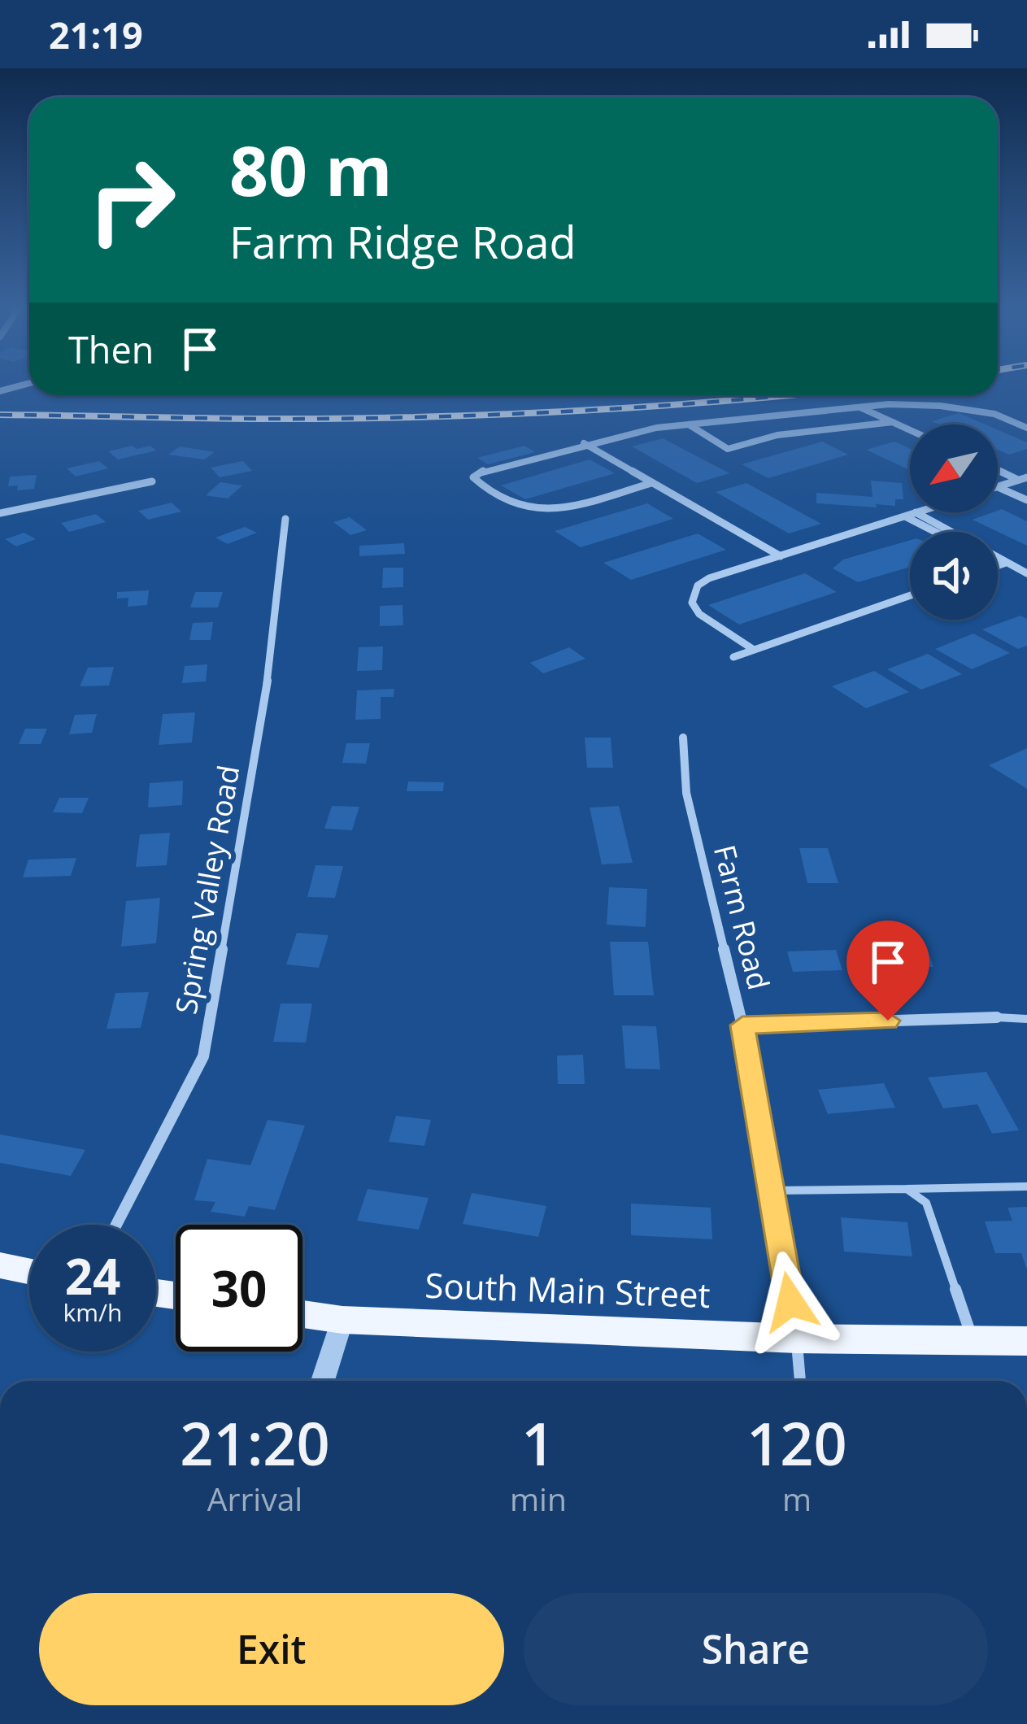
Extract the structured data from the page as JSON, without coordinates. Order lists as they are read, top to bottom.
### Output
{
  "streets": {
    "main road": ["South Main Street"],
    "street": ["Spring Valley Road", "Farm Road"]
  },
  "crossings": [
    ["Farm Road", "South Main Street"]
  ],
  "north": "bottom left",
  "page": {
    "status": "21:19",
    "turn": ["80 m", "Farm Ridge Road"],
    "then": "Then",
    "speed": "24 km/h",
    "limit": "30",
    "eta": [
      "21:20",
      "Arrival",
      "1",
      "min",
      "120",
      "m"
    ],
    "buttons": ["Exit", "Share"]
  }
}
